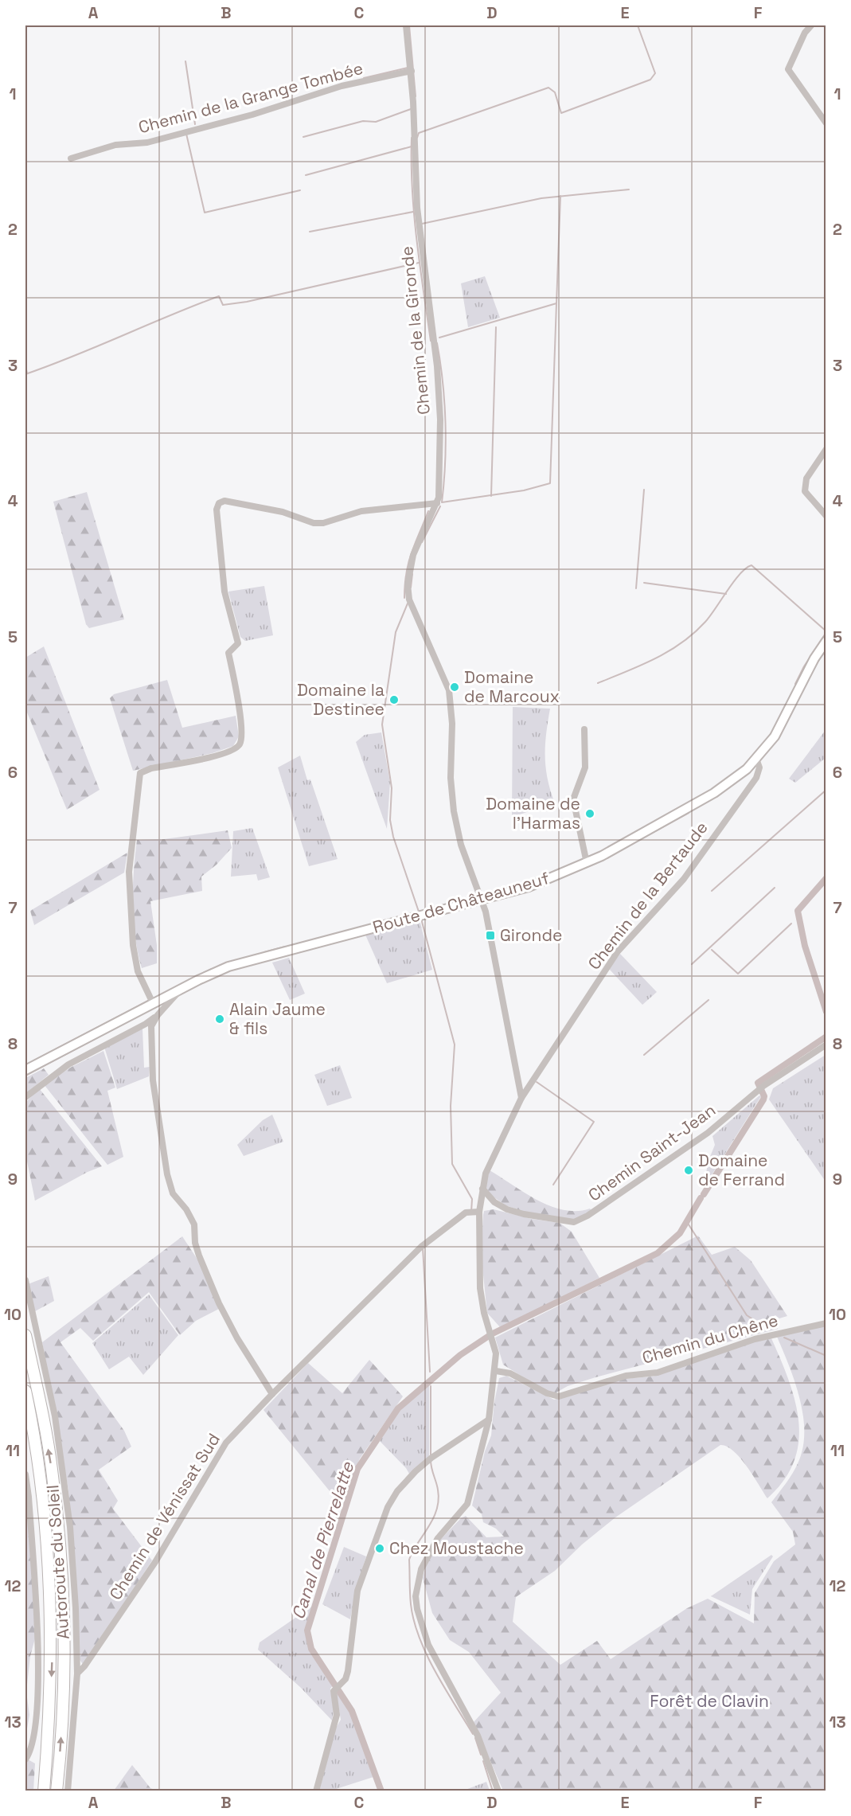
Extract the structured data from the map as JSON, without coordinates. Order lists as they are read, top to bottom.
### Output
{
  "streets": {
    "highway": ["Autoroute du Soleil"],
    "main road": ["Route de Châteauneuf"],
    "street": [
      "Chemin de la Grange Tombée",
      "Chemin de la Gironde",
      "Chemin de la Bertaude",
      "Chemin Saint-Jean",
      "Chemin du Chêne",
      "Chemin de Vénissat Sud"
    ]
  },
  "crossings": [
    ["Chemin de la Grange Tombée", "Chemin de la Gironde"],
    ["Chemin de la Gironde", "Chemin de la Bertaude"],
    ["Chemin de la Gironde", "Route de Châteauneuf"],
    ["Chemin de la Bertaude", "Route de Châteauneuf"],
    ["Chemin de la Bertaude", "Chemin Saint-Jean"],
    ["Chemin de la Bertaude", "Chemin du Chêne"],
    ["Chemin de la Bertaude", "Chemin de Vénissat Sud"]
  ],
  "water": ["Canal de Pierrelatte"],
  "parks": ["Forêt de Clavin"],
  "places": {
    "other": [
      "Domaine de Marcoux",
      "Domaine la Destinee",
      "Domaine de l'Harmas",
      "Alain Jaume & fils",
      "Domaine de Ferrand",
      "Chez Moustache"
    ],
    "transit": ["Gironde"]
  },
  "grid": {
    "columns": [
      "A",
      "B",
      "C",
      "D",
      "E",
      "F"
    ],
    "rows": [
      "1",
      "2",
      "3",
      "4",
      "5",
      "6",
      "7",
      "8",
      "9",
      "10",
      "11",
      "12",
      "13"
    ]
  }
}
